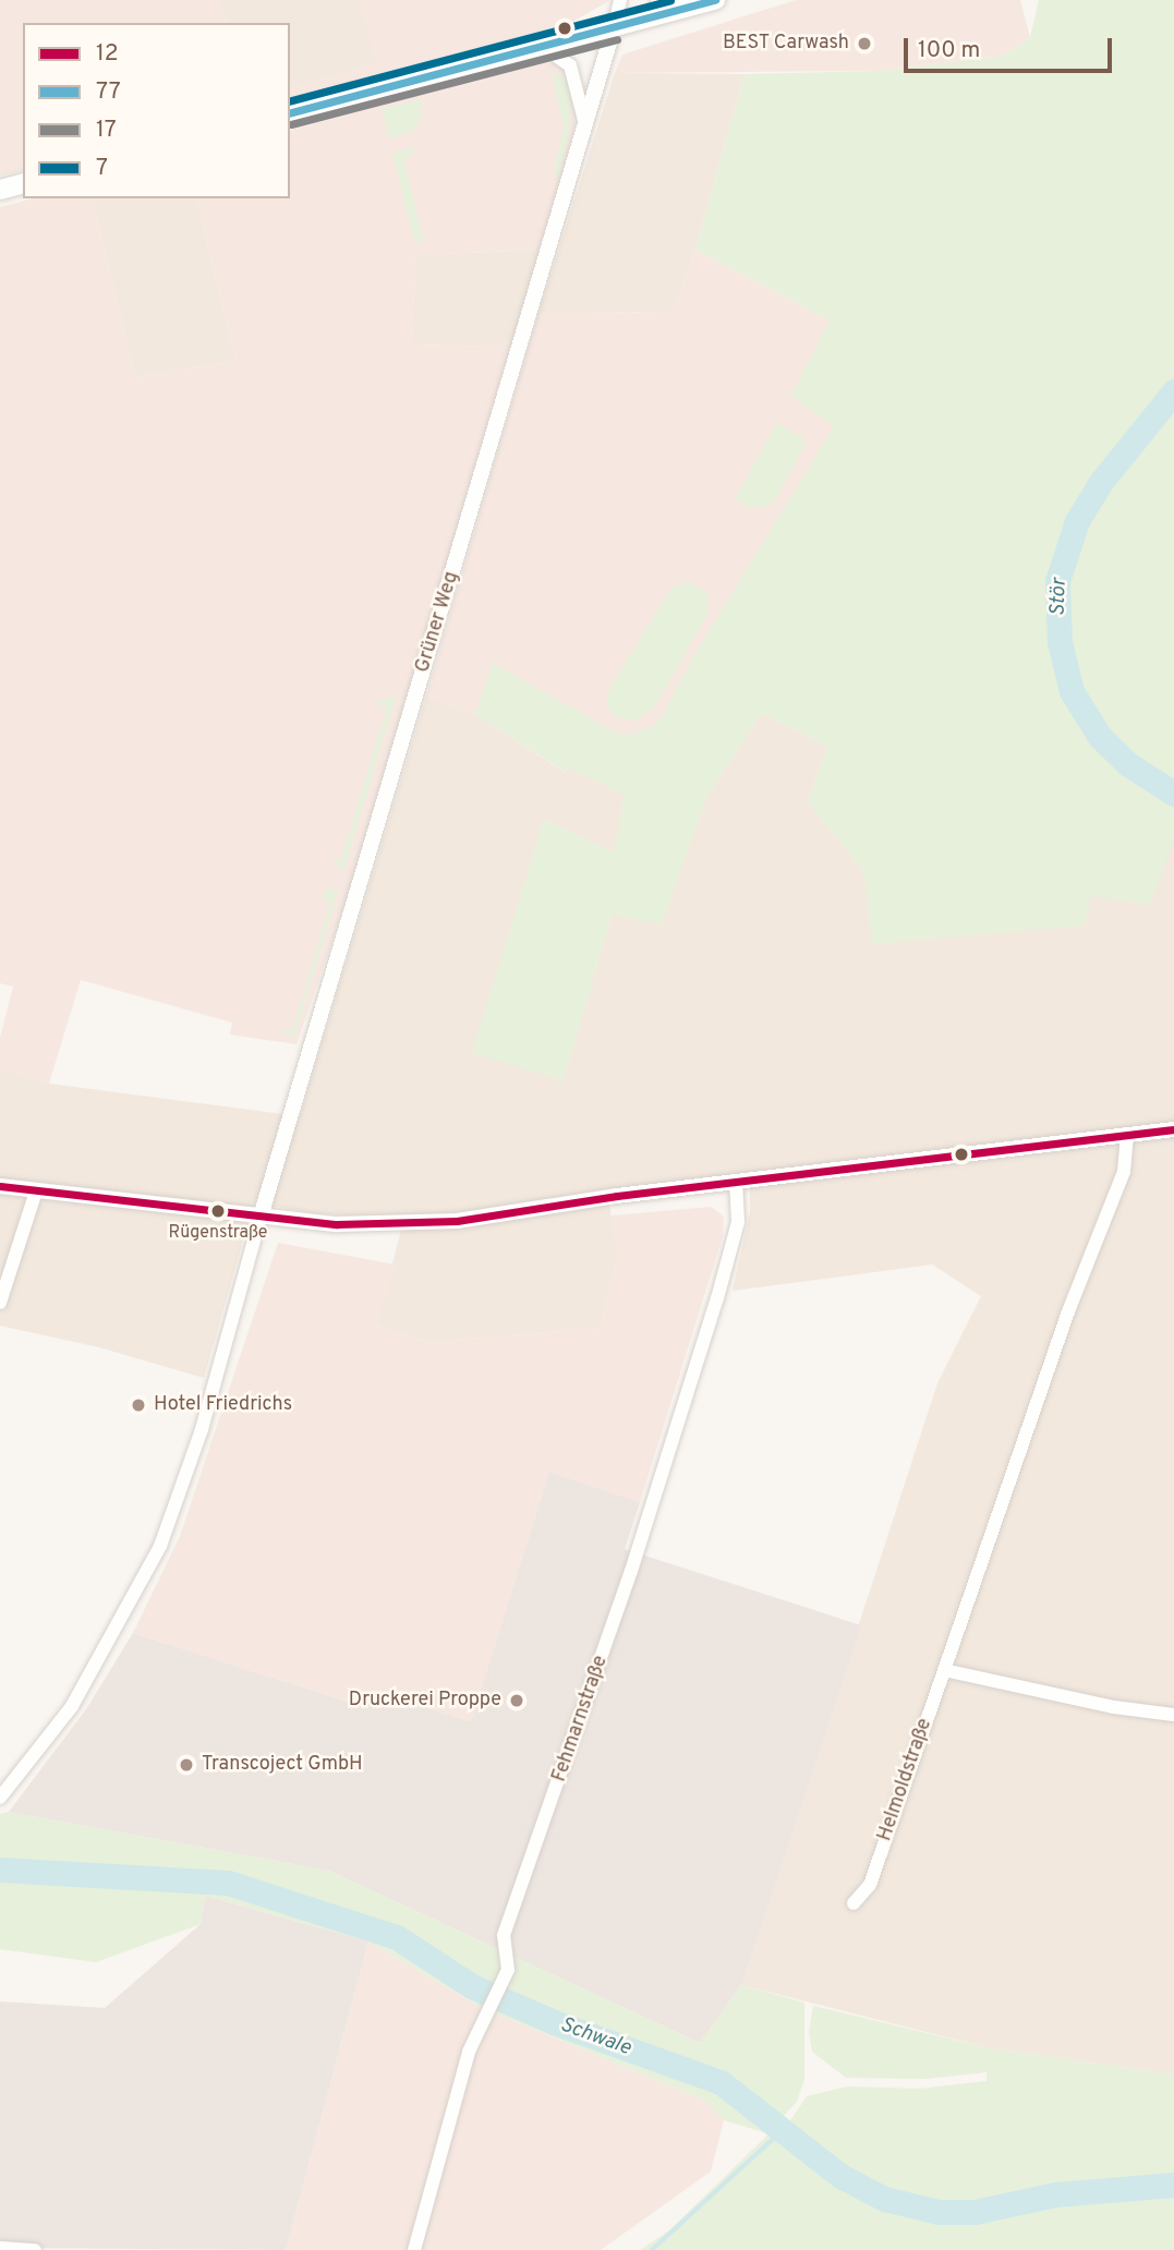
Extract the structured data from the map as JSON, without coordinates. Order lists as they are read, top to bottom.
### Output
{
  "streets": {
    "street": ["Grüner Weg", "Fehmarnstraße", "Helmoldstraße"]
  },
  "water": ["Stör", "Schwale"],
  "places": [
    "BEST Carwash",
    "Rügenstraße",
    "Hotel Friedrichs",
    "Druckerei Proppe",
    "Transcoject GmbH"
  ],
  "lines": [
    "transit line 77",
    "transit line 7",
    "transit line 17",
    "transit line 12"
  ],
  "legend": [
    "12",
    "77",
    "17",
    "7"
  ],
  "scale_bar": "100 m"
}
